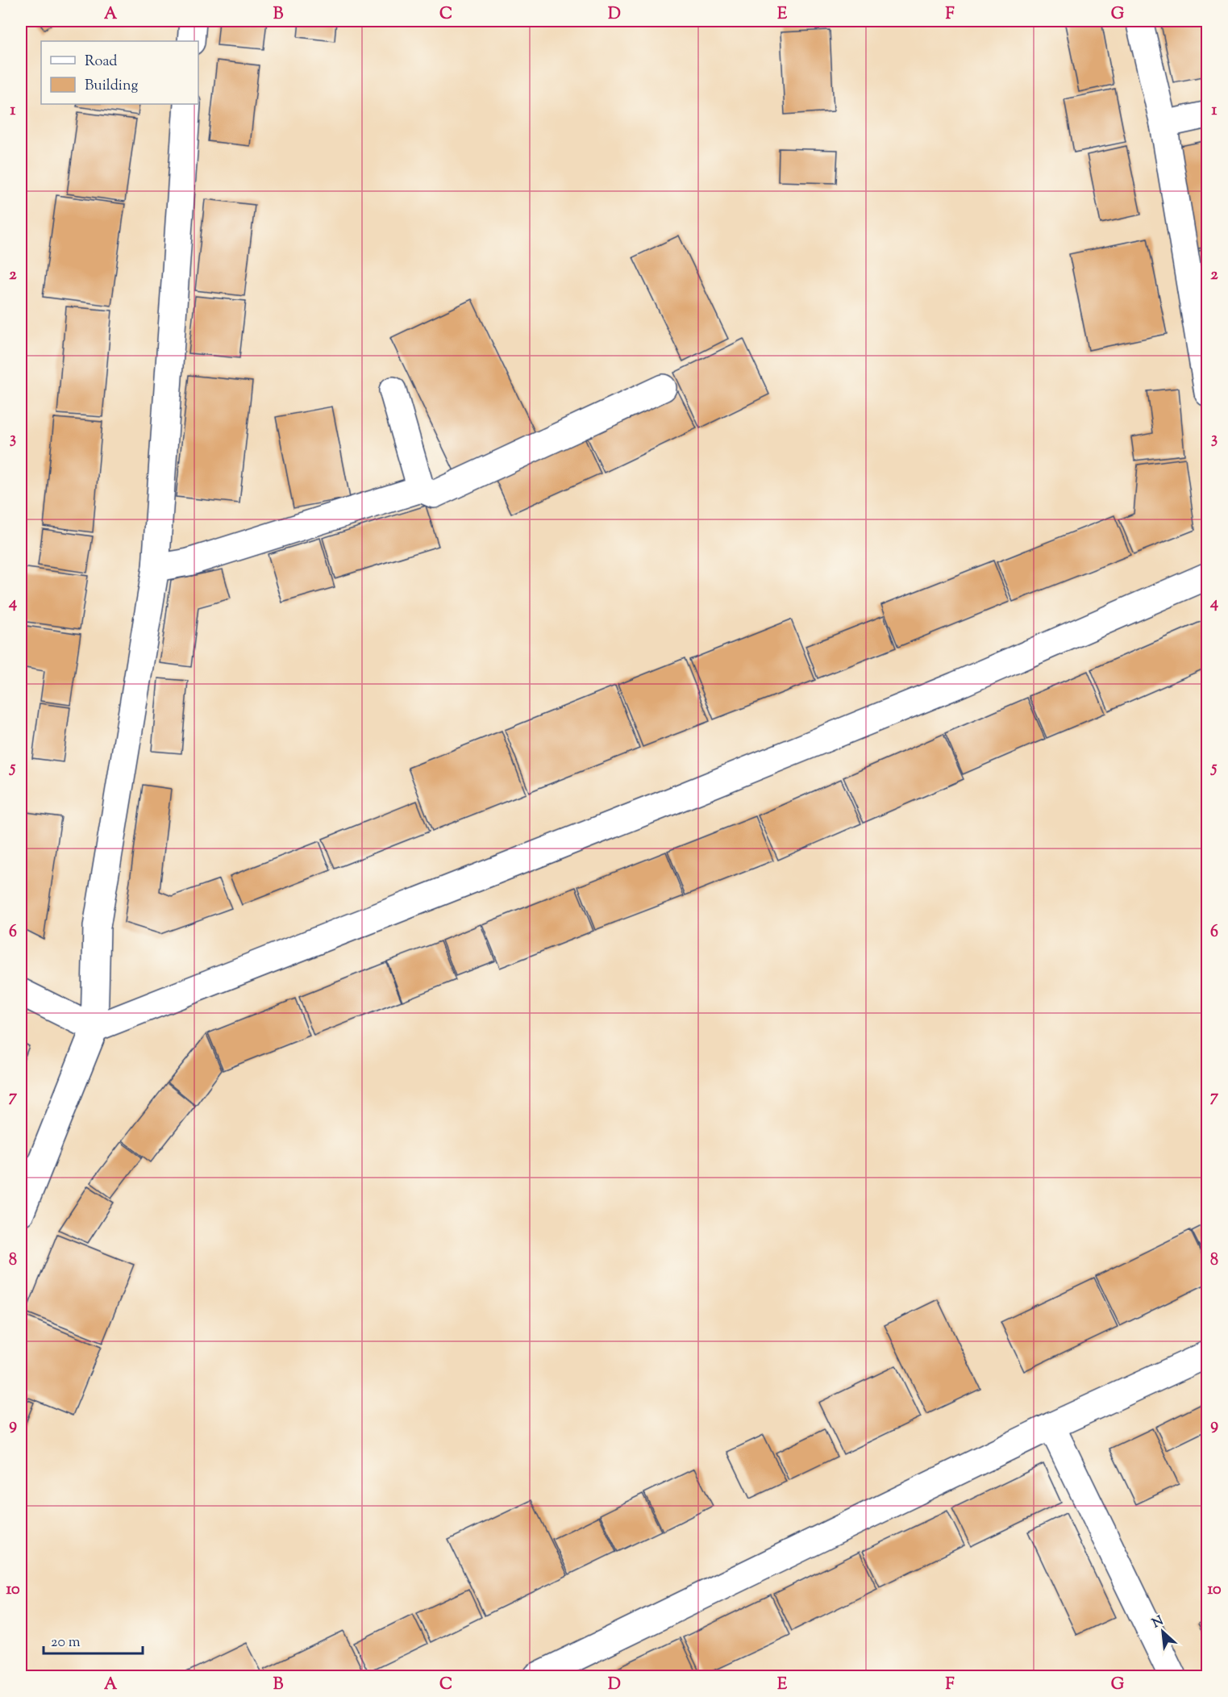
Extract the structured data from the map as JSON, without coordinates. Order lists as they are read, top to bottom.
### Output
{
  "legend": ["Road", "Building"],
  "scale_bar": "20 m",
  "north": "top left",
  "grid": {
    "columns": [
      "A",
      "B",
      "C",
      "D",
      "E",
      "F",
      "G"
    ],
    "rows": [
      "1",
      "2",
      "3",
      "4",
      "5",
      "6",
      "7",
      "8",
      "9",
      "10"
    ]
  }
}
